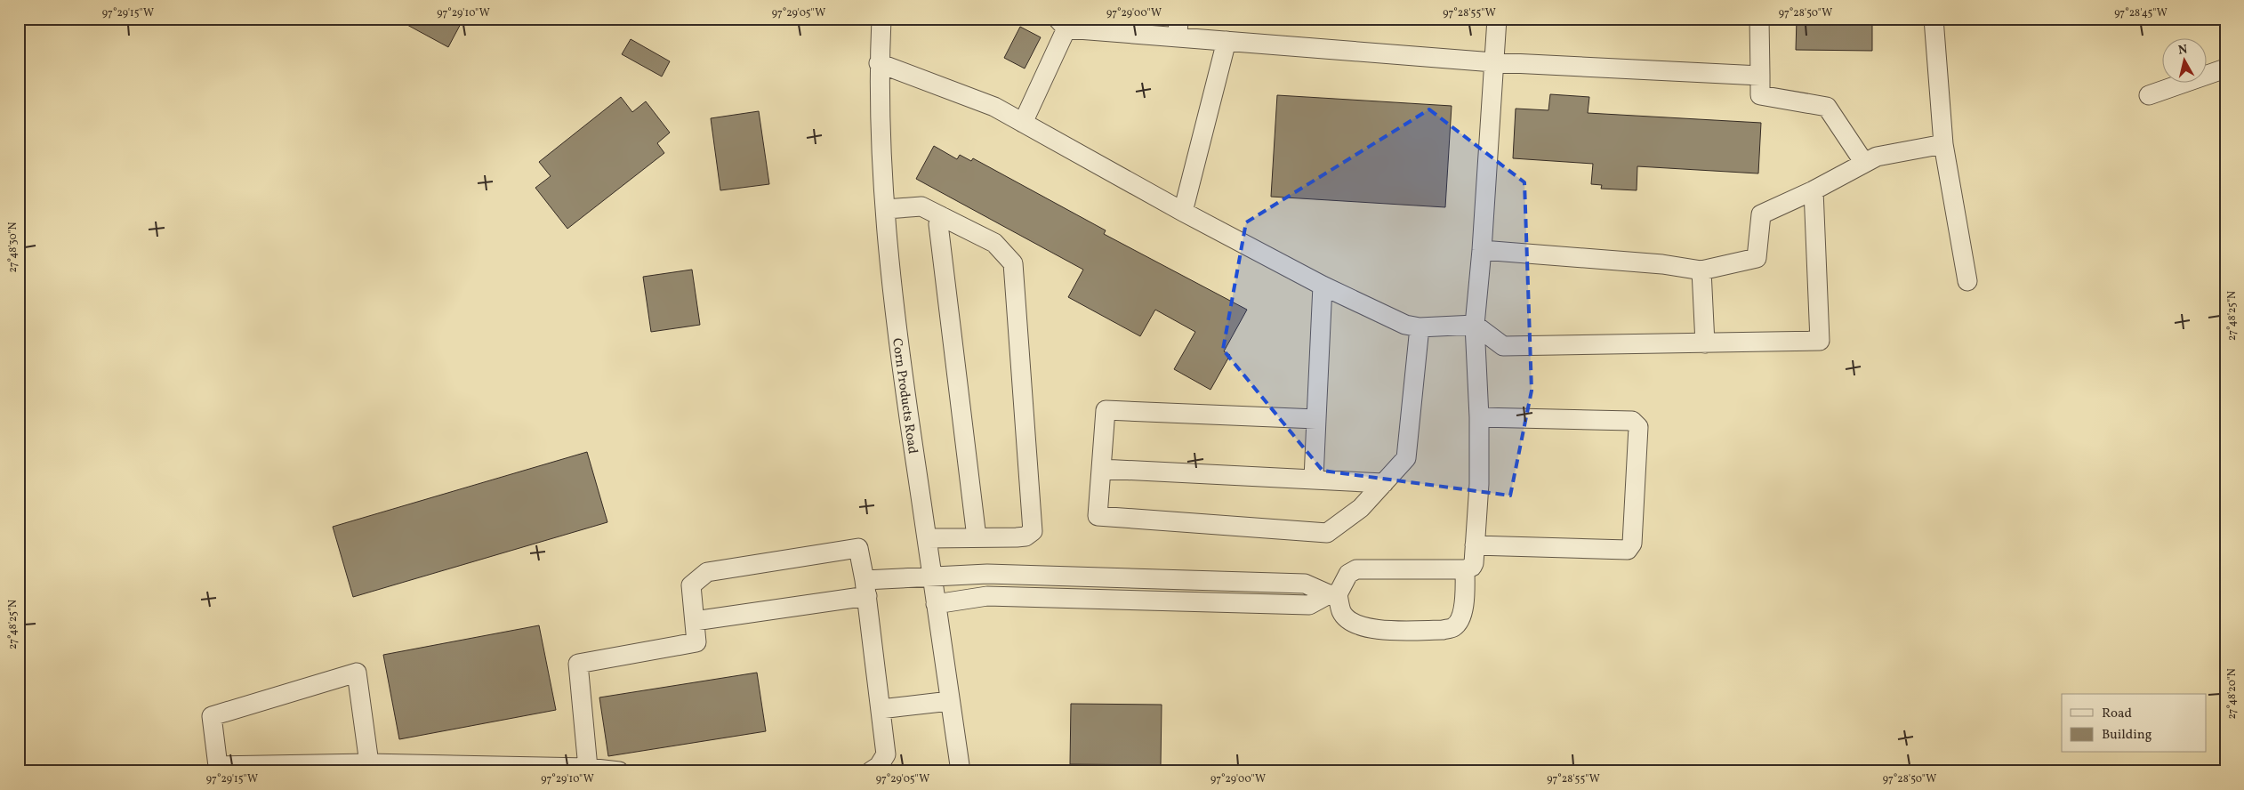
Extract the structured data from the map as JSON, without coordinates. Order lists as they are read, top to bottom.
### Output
{
  "streets": {
    "street": ["Corn Products Road"]
  },
  "legend": ["Road", "Building"],
  "north": "top",
  "coordinates": [
    "97°29'15\"W",
    "97°29'10\"W",
    "97°29'05\"W",
    "97°29'00\"W",
    "97°28'55\"W",
    "97°28'50\"W",
    "97°28'45\"W",
    "27°48'30\"N",
    "27°48'25\"N",
    "27°48'20\"N"
  ]
}
